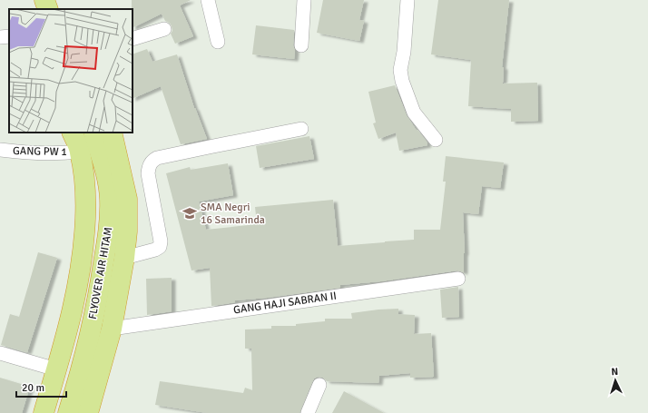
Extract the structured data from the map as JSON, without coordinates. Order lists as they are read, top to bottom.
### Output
{
  "streets": {
    "highway": ["FLYOVER AIR HITAM"],
    "street": ["GANG PW 1", "GANG HAJI SABRAN II"]
  },
  "places": {
    "school or university": ["SMA Negri 16 Samarinda"]
  },
  "scale_bar": "20 m",
  "north": "top"
}
